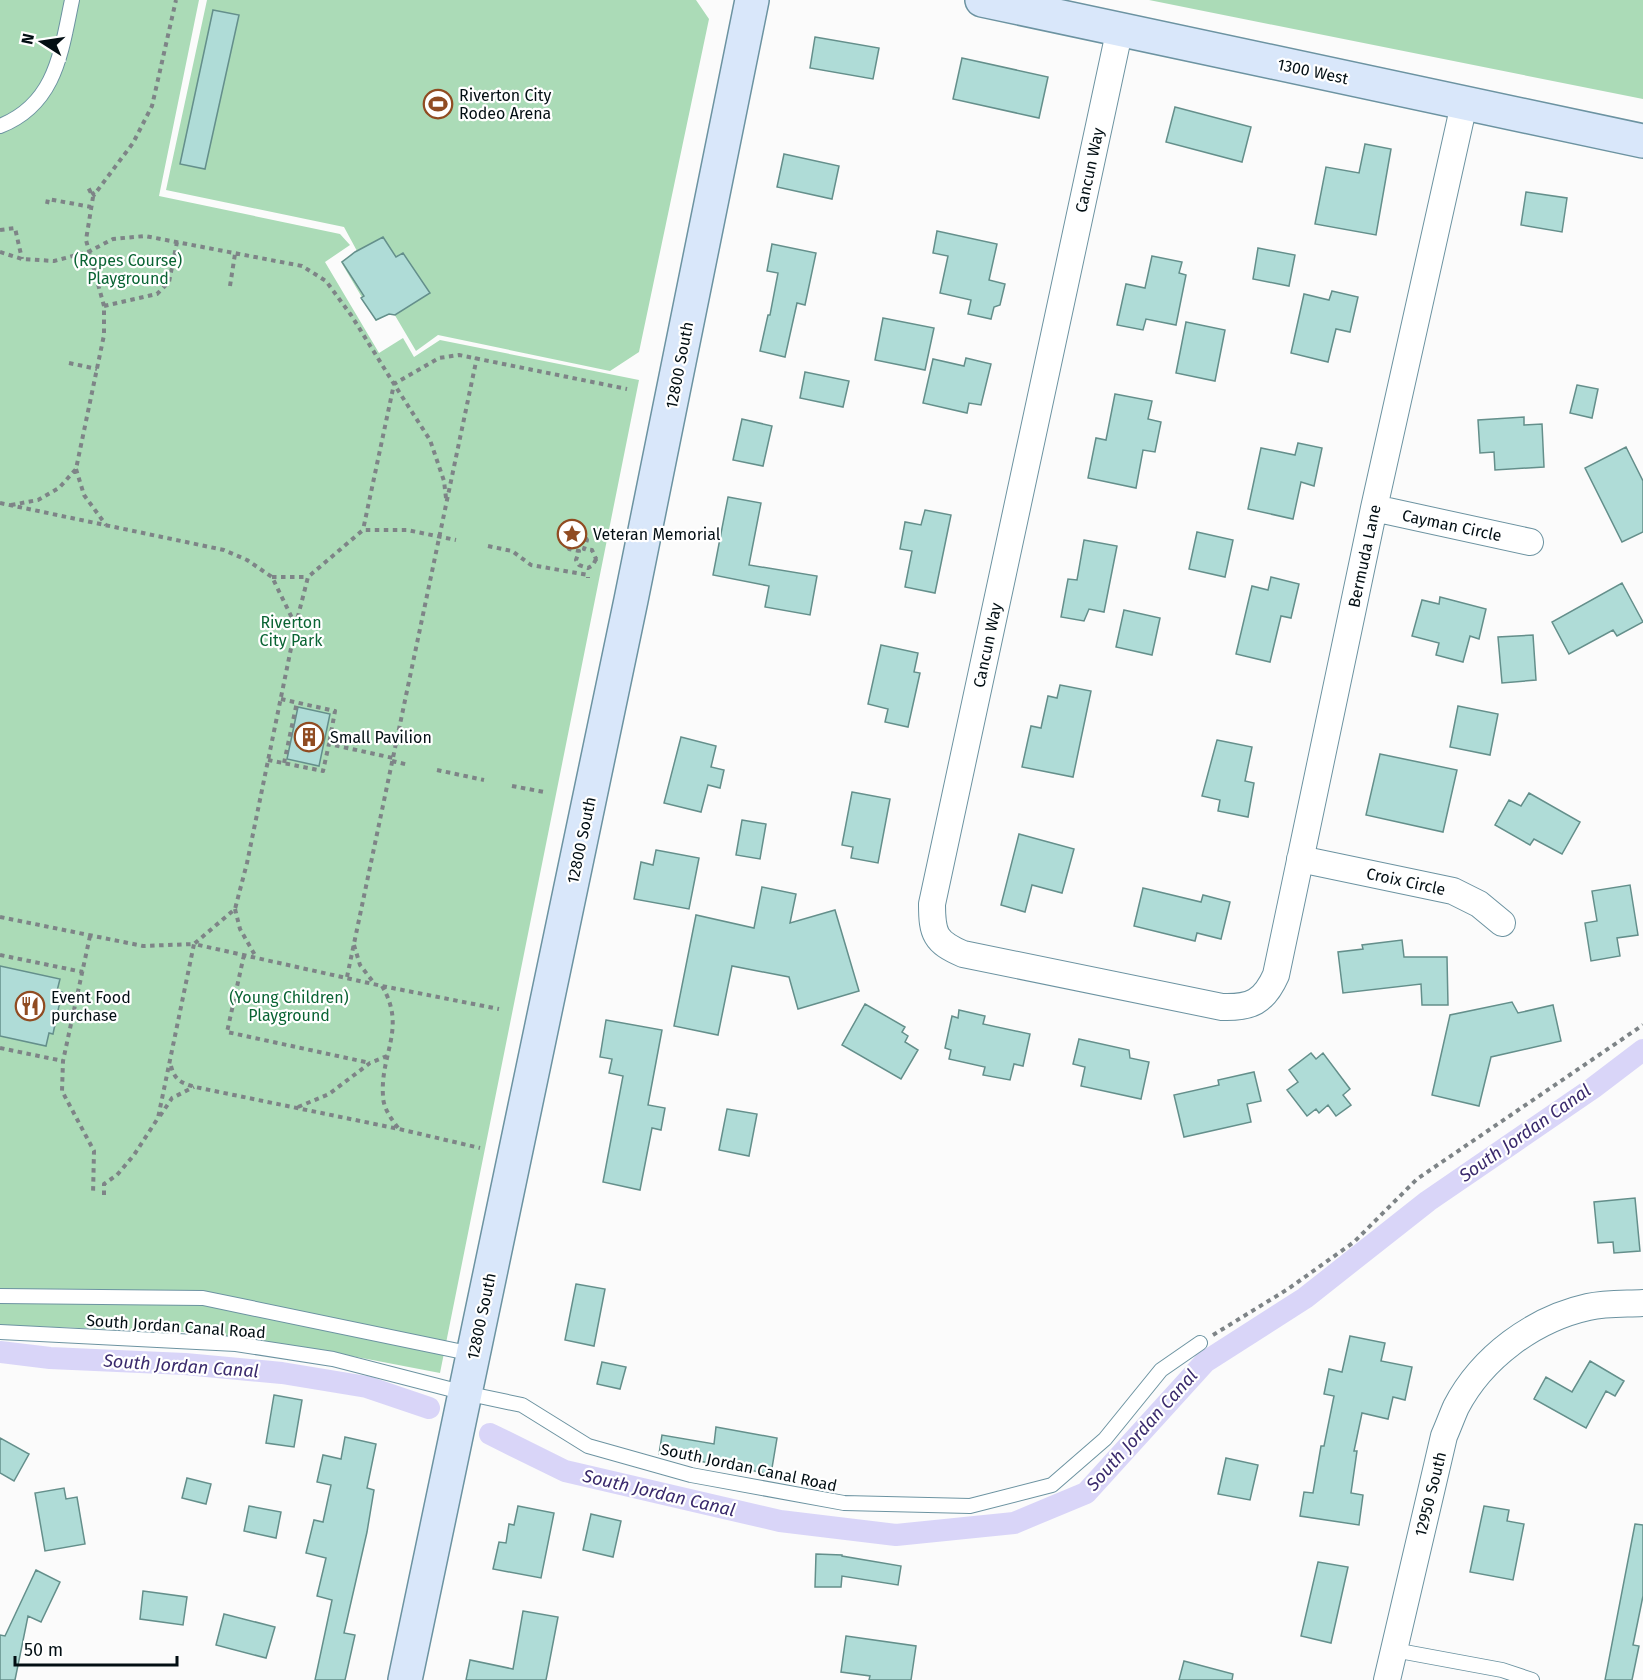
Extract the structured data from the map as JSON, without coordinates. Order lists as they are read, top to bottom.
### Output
{
  "streets": {
    "street": [
      "1300 West",
      "Cancun Way",
      "12800 South",
      "Cayman Circle",
      "Bermuda Lane",
      "Croix Circle",
      "12950 South"
    ],
    "lane": ["South Jordan Canal Road"]
  },
  "crossings": [
    ["1300 West", "Cancun Way"],
    ["1300 West", "Bermuda Lane"],
    ["Cancun Way", "Bermuda Lane"],
    ["12800 South", "South Jordan Canal Road"],
    ["Cayman Circle", "Bermuda Lane"],
    ["Bermuda Lane", "Croix Circle"]
  ],
  "water": ["South Jordan Canal"],
  "parks": ["(Ropes Course) Playground", "Riverton City Park", "(Young Children) Playground"],
  "places": {
    "sports": ["Riverton City Rodeo Arena"],
    "place": ["Veteran Memorial"],
    "building": ["Small Pavilion"],
    "restaurant": ["Event Food purchase"]
  },
  "scale_bar": "50 m",
  "north": "left"
}
